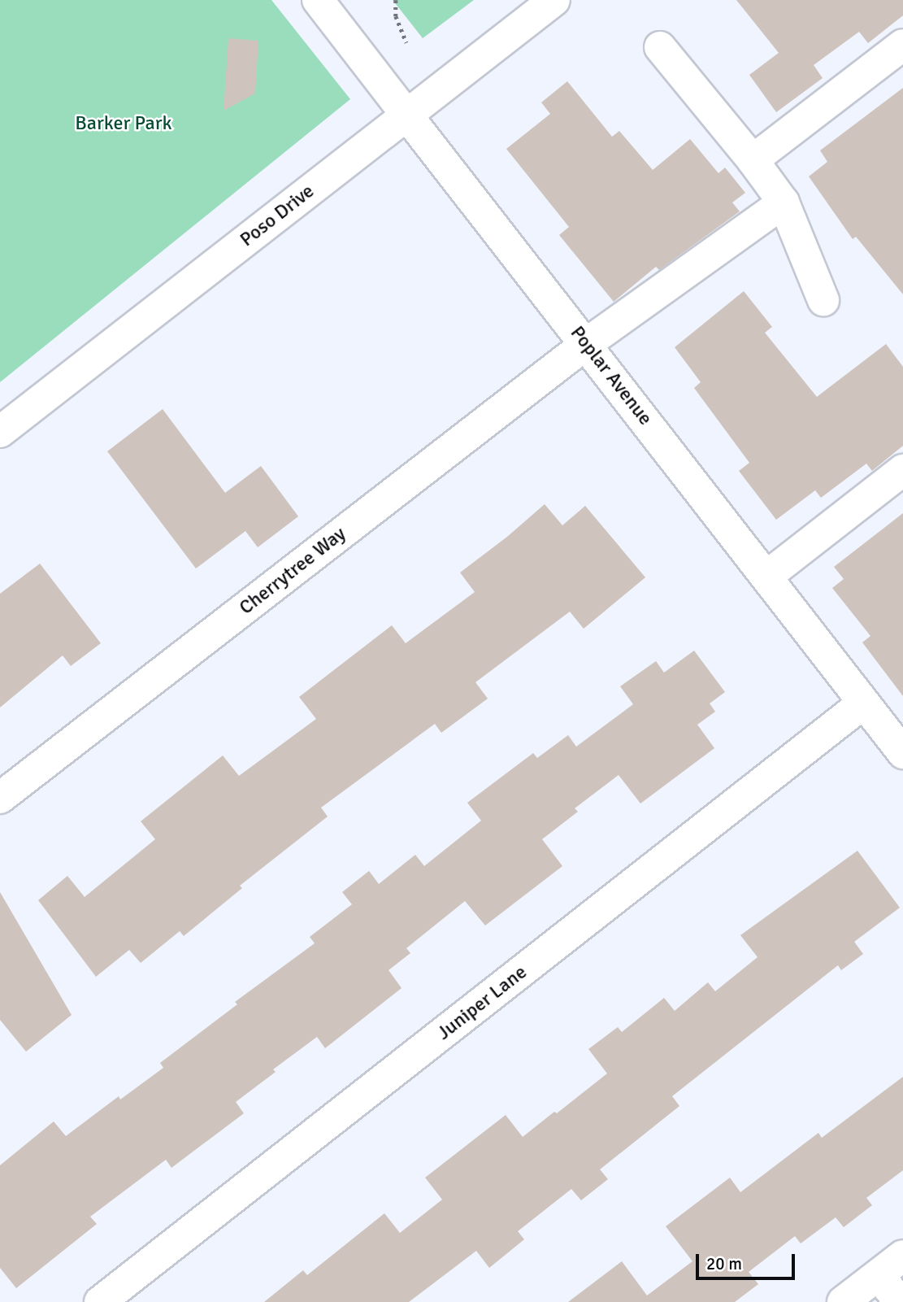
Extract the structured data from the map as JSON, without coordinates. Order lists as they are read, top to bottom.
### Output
{
  "streets": {
    "street": [
      "Poso Drive",
      "Poplar Avenue",
      "Cherrytree Way",
      "Juniper Lane"
    ]
  },
  "crossings": [
    ["Poso Drive", "Poplar Avenue"],
    ["Poplar Avenue", "Cherrytree Way"],
    ["Poplar Avenue", "Juniper Lane"]
  ],
  "parks": ["Barker Park"],
  "scale_bar": "20 m"
}
